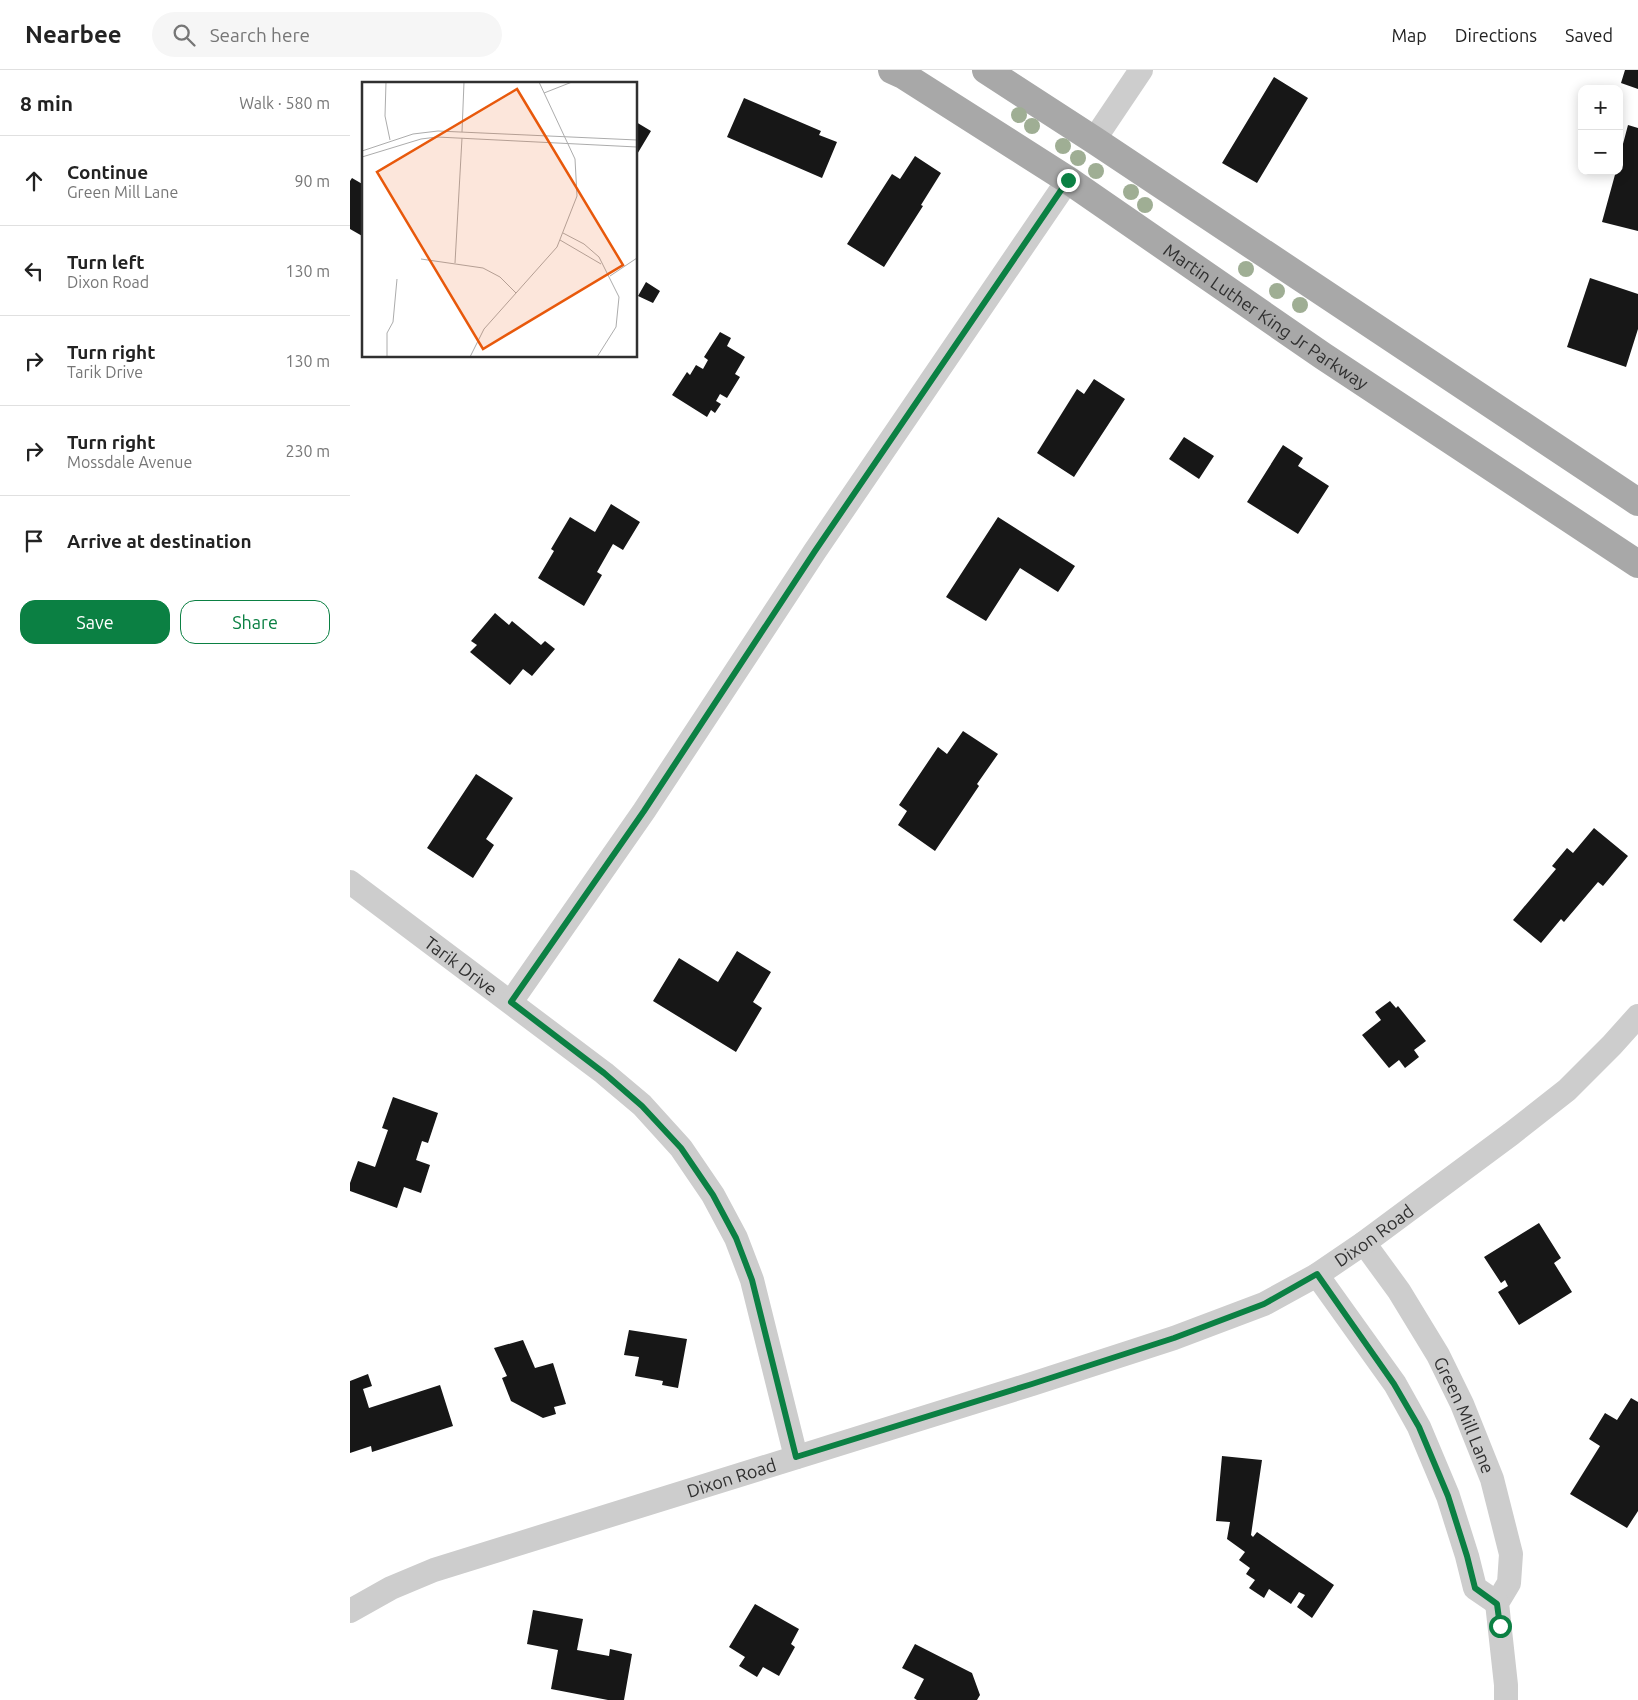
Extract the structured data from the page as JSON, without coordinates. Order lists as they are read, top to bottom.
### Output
{
  "streets": {
    "main road": ["Martin Luther King Jr Parkway"],
    "street": ["Tarik Drive", "Dixon Road", "Green Mill Lane"]
  },
  "crossings": [
    ["Tarik Drive", "Dixon Road"],
    ["Dixon Road", "Green Mill Lane"]
  ],
  "page": {
    "header": "Nearbee",
    "search": "Search here",
    "nav": ["Map", "Directions", "Saved"],
    "heading": ["8 min", "Walk · 580 m"],
    "map_buttons": ["+", "−"],
    "list": [
      ["Continue", "Green Mill Lane", "90 m"],
      ["Turn left", "Dixon Road", "130 m"],
      ["Turn right", "Tarik Drive", "130 m"],
      ["Turn right", "Mossdale Avenue", "230 m"],
      "Arrive at destination"
    ],
    "buttons": ["Save", "Share"]
  }
}
